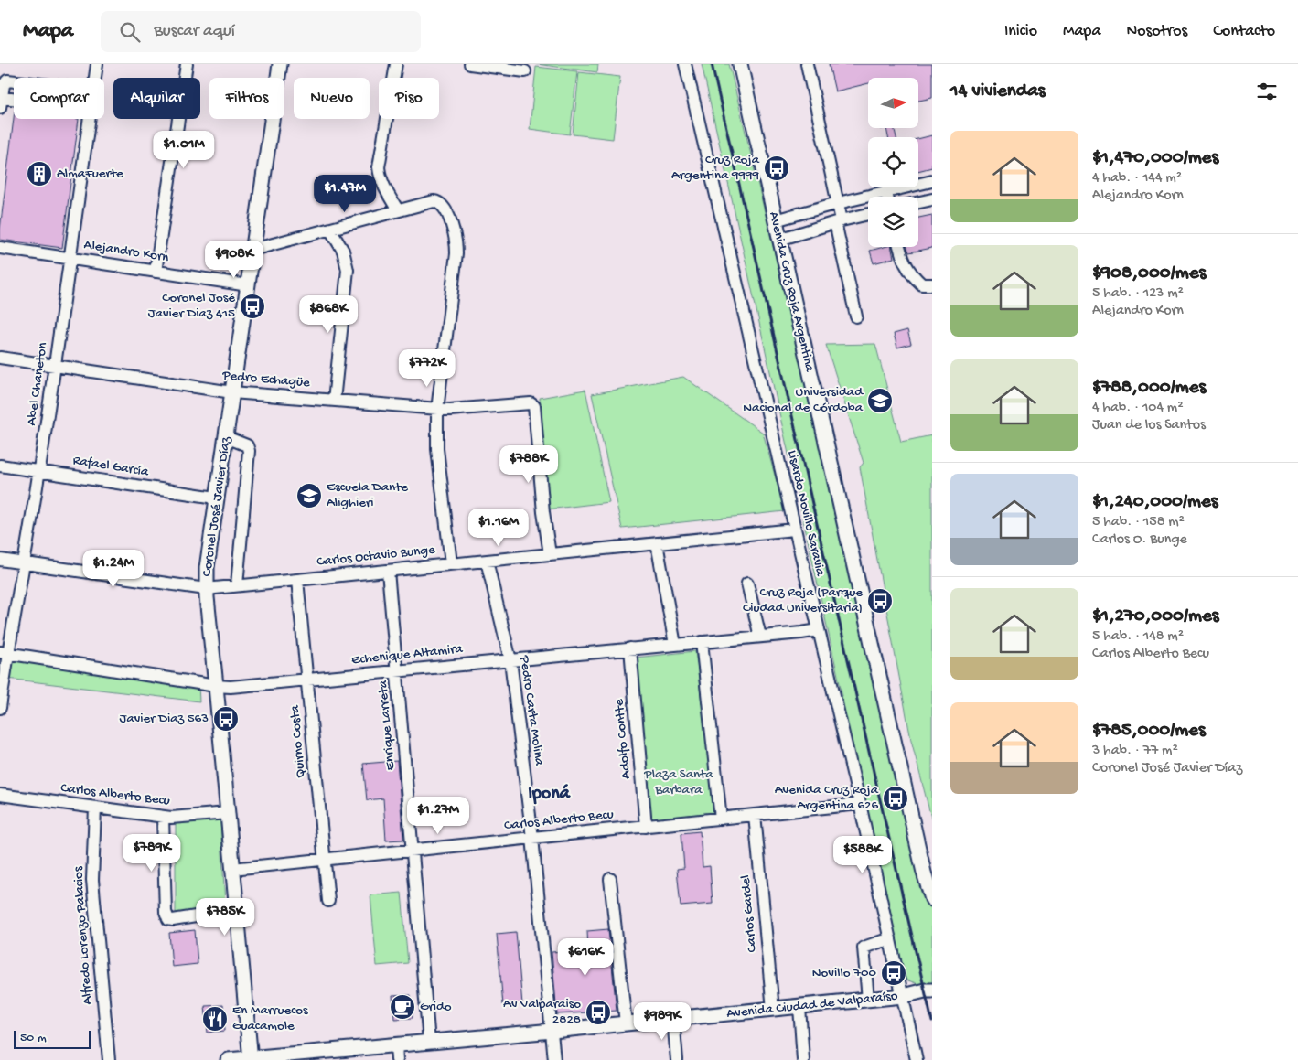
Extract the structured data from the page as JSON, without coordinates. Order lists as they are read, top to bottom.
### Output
{
  "streets": {
    "main road": ["Avenida Cruz Roja Argentina", "Coronel José Javier Díaz", "Avenida Ciudad de Valparaíso"],
    "street": [
      "Alejandro Korn",
      "Pedro Echagüe",
      "Abel Chaneton",
      "Rafael García",
      "Lisardo Novillo Saravia",
      "Carlos Octavio Bunge",
      "Echenique Altamira",
      "Pedro Carta Molina",
      "Enrique Larreta",
      "Adolfo Contte",
      "Quirno Costa",
      "Carlos Alberto Becu",
      "Carlos Gardel",
      "Alfredo Lorenzo Palacios"
    ]
  },
  "crossings": [
    ["Alejandro Korn", "Abel Chaneton"],
    ["Alejandro Korn", "Coronel José Javier Díaz"],
    ["Pedro Echagüe", "Abel Chaneton"],
    ["Pedro Echagüe", "Coronel José Javier Díaz"],
    ["Pedro Echagüe", "Carlos Octavio Bunge"],
    ["Abel Chaneton", "Rafael García"],
    ["Abel Chaneton", "Carlos Octavio Bunge"],
    ["Abel Chaneton", "Echenique Altamira"],
    ["Rafael García", "Coronel José Javier Díaz"],
    ["Coronel José Javier Díaz", "Carlos Octavio Bunge"],
    ["Coronel José Javier Díaz", "Echenique Altamira"],
    ["Coronel José Javier Díaz", "Carlos Alberto Becu"],
    ["Coronel José Javier Díaz", "Avenida Ciudad de Valparaíso"],
    ["Lisardo Novillo Saravia", "Carlos Octavio Bunge"],
    ["Lisardo Novillo Saravia", "Echenique Altamira"],
    ["Lisardo Novillo Saravia", "Carlos Alberto Becu"],
    ["Lisardo Novillo Saravia", "Avenida Ciudad de Valparaíso"],
    ["Carlos Octavio Bunge", "Pedro Carta Molina"],
    ["Carlos Octavio Bunge", "Enrique Larreta"],
    ["Carlos Octavio Bunge", "Quirno Costa"],
    ["Echenique Altamira", "Pedro Carta Molina"],
    ["Echenique Altamira", "Enrique Larreta"],
    ["Echenique Altamira", "Adolfo Contte"],
    ["Echenique Altamira", "Quirno Costa"],
    ["Pedro Carta Molina", "Carlos Alberto Becu"],
    ["Pedro Carta Molina", "Avenida Ciudad de Valparaíso"],
    ["Enrique Larreta", "Carlos Alberto Becu"],
    ["Enrique Larreta", "Avenida Ciudad de Valparaíso"],
    ["Adolfo Contte", "Carlos Alberto Becu"],
    ["Quirno Costa", "Carlos Alberto Becu"],
    ["Carlos Alberto Becu", "Carlos Gardel"],
    ["Carlos Alberto Becu", "Alfredo Lorenzo Palacios"],
    ["Carlos Gardel", "Avenida Ciudad de Valparaíso"]
  ],
  "districts": ["Iponá"],
  "parks": ["Plaza Santa Barbara"],
  "places": {
    "bus stop": [
      "Cruz Roja Argentina 9999",
      "Coronel José Javier Diaz 415",
      "Cruz Roja (Parque Ciudad Universitaria)",
      "Javier Diaz 563",
      "Avenida Cruz Roja Argentina 626",
      "Novillo 700",
      "Av Valparaiso 2828"
    ],
    "building": ["AlmaFuerte"],
    "school or university": ["Universidad Nacional de Córdoba", "Escuela Dante Alighieri"],
    "cafe": ["Grido"],
    "restaurant": ["En Marruecos Guacamole"]
  },
  "scale_bar": "50 m",
  "north": "right",
  "page": {
    "header": "Mapa",
    "search": "Buscar aquí",
    "nav": [
      "Inicio",
      "Mapa",
      "Nosotros",
      "Contacto"
    ],
    "heading": "14 viviendas",
    "chip": [
      "Comprar",
      "Alquilar",
      "Filtros",
      "Nuevo",
      "Piso"
    ],
    "list": [
      {
        "name": "$1,470,000/mes",
        "note": "4 hab. · 144 m² · Alejandro Korn"
      },
      {
        "name": "$908,000/mes",
        "note": "5 hab. · 123 m² · Alejandro Korn"
      },
      {
        "name": "$788,000/mes",
        "note": "4 hab. · 104 m² · Juan de los Santos"
      },
      {
        "name": "$1,240,000/mes",
        "note": "5 hab. · 158 m² · Carlos O. Bunge"
      },
      {
        "name": "$1,270,000/mes",
        "note": "5 hab. · 148 m² · Carlos Alberto Becu"
      },
      {
        "name": "$785,000/mes",
        "note": "3 hab. · 77 m² · Coronel José Javier Díaz"
      }
    ],
    "price": [
      "$1.01M",
      "$1.47M",
      "$908K",
      "$868K",
      "$772K",
      "$788K",
      "$1.16M",
      "$1.24M",
      "$1.27M",
      "$789K",
      "$588K",
      "$785K",
      "$616K",
      "$989K"
    ],
    "scale": "50 m"
  }
}
